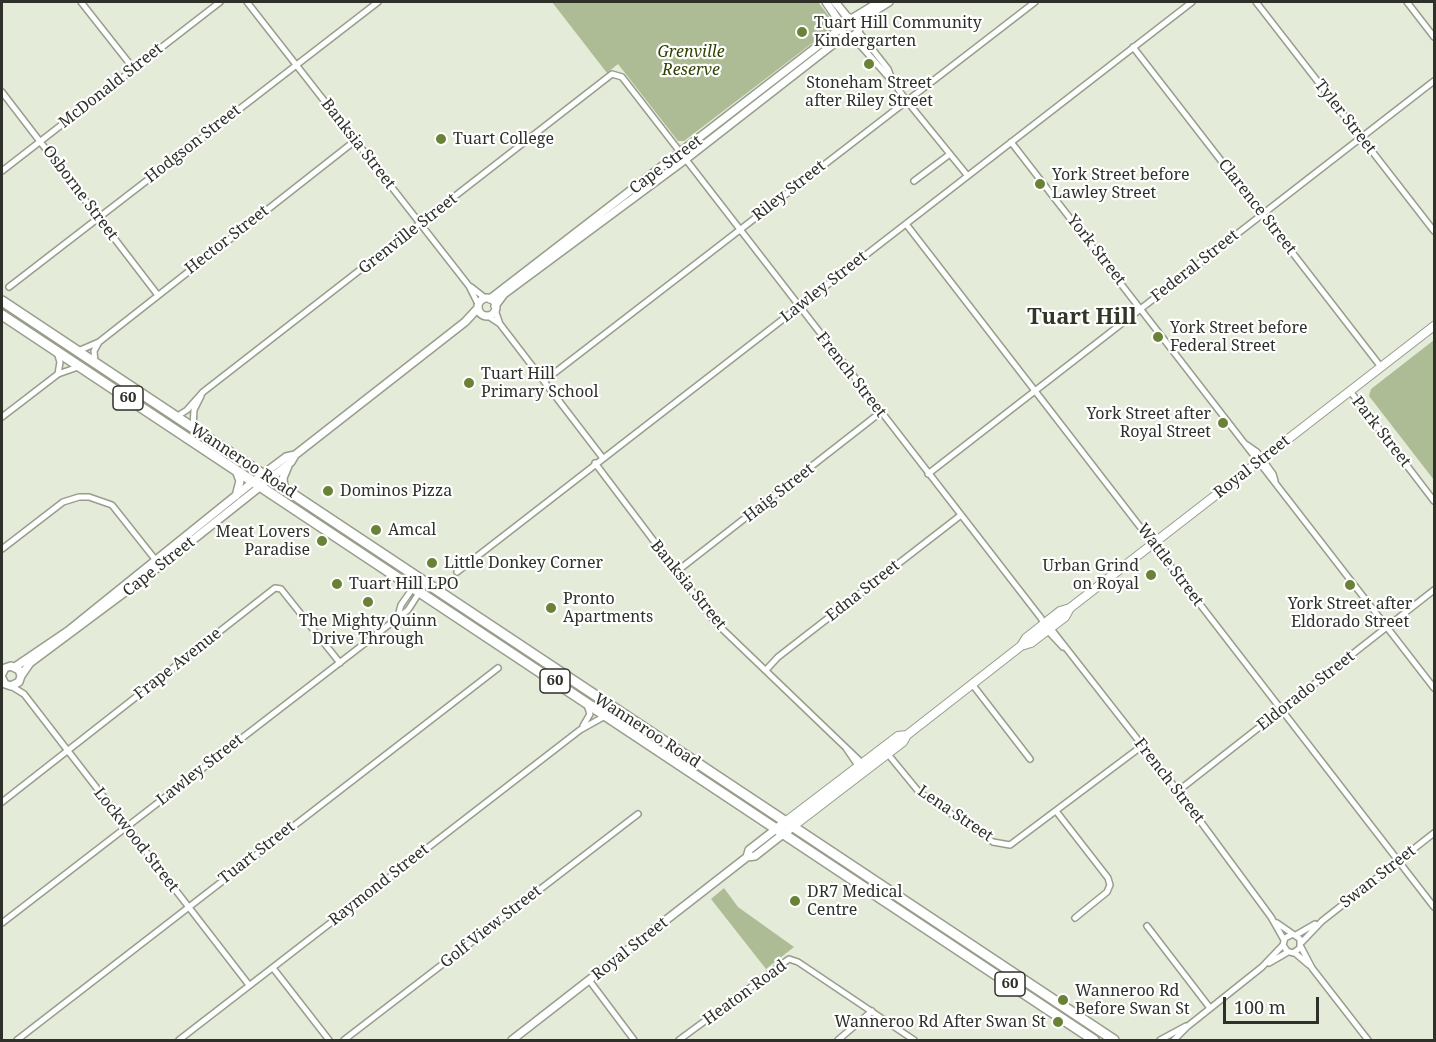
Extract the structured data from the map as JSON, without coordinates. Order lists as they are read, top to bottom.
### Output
{
  "streets": {
    "highway": ["60", "Wanneroo Road"],
    "main road": ["Royal Street"],
    "street": [
      "McDonald Street",
      "Tyler Street",
      "Hodgson Street",
      "Banksia Street",
      "Cape Street",
      "Riley Street",
      "Osborne Street",
      "Clarence Street",
      "Grenville Street",
      "Hector Street",
      "York Street",
      "Federal Street",
      "Lawley Street",
      "French Street",
      "Park Street",
      "Haig Street",
      "Wattle Street",
      "Edna Street",
      "Frape Avenue",
      "Eldorado Street",
      "Lena Street",
      "Lockwood Street",
      "Tuart Street",
      "Swan Street",
      "Raymond Street",
      "Golf View Street",
      "Heaton Road"
    ]
  },
  "crossings": [
    ["McDonald Street", "Osborne Street"],
    ["Tyler Street", "Federal Street"],
    ["Hodgson Street", "Banksia Street"],
    ["Hodgson Street", "Osborne Street"],
    ["Banksia Street", "Cape Street"],
    ["Banksia Street", "Grenville Street"],
    ["Banksia Street", "Hector Street"],
    ["Banksia Street", "Lawley Street"],
    ["Banksia Street", "Royal Street"],
    ["Banksia Street", "Haig Street"],
    ["Banksia Street", "Edna Street"],
    ["Cape Street", "French Street"],
    ["Cape Street", "Wanneroo Road"],
    ["Cape Street", "Lockwood Street"],
    ["Riley Street", "French Street"],
    ["Osborne Street", "Hector Street"],
    ["Clarence Street", "Federal Street"],
    ["Clarence Street", "Lawley Street"],
    ["Clarence Street", "Royal Street"],
    ["Grenville Street", "French Street"],
    ["Grenville Street", "Wanneroo Road"],
    ["Hector Street", "Wanneroo Road"],
    ["York Street", "Federal Street"],
    ["York Street", "Lawley Street"],
    ["York Street", "Royal Street"],
    ["York Street", "Eldorado Street"],
    ["Federal Street", "French Street"],
    ["Federal Street", "Wattle Street"],
    ["Lawley Street", "French Street"],
    ["Lawley Street", "Wanneroo Road"],
    ["Lawley Street", "Wattle Street"],
    ["Lawley Street", "Frape Avenue"],
    ["Lawley Street", "Lockwood Street"],
    ["French Street", "Royal Street"],
    ["French Street", "Haig Street"],
    ["French Street", "Edna Street"],
    ["French Street", "Eldorado Street"],
    ["French Street", "Swan Street"],
    ["Park Street", "Royal Street"],
    ["Wanneroo Road", "Royal Street"],
    ["Wanneroo Road", "Raymond Street"],
    ["Royal Street", "Wattle Street"],
    ["Royal Street", "Lena Street"],
    ["Wattle Street", "Eldorado Street"],
    ["Wattle Street", "Swan Street"],
    ["Frape Avenue", "Lockwood Street"],
    ["Lockwood Street", "Tuart Street"],
    ["Lockwood Street", "Raymond Street"]
  ],
  "districts": ["Tuart Hill"],
  "parks": ["Grenville Reserve"],
  "places": [
    "Tuart Hill Community Kindergarten",
    "Stoneham Street after Riley Street",
    "Tuart College",
    "York Street before Lawley Street",
    "York Street before Federal Street",
    "Tuart Hill Primary School",
    "York Street after Royal Street",
    "Dominos Pizza",
    "Amcal",
    "Meat Lovers Paradise",
    "Little Donkey Corner",
    "Urban Grind on Royal",
    "Tuart Hill LPO",
    "York Street after Eldorado Street",
    "The Mighty Quinn Drive Through",
    "Pronto Apartments",
    "DR7 Medical Centre",
    "Wanneroo Rd Before Swan St",
    "Wanneroo Rd After Swan St"
  ],
  "scale_bar": "100 m"
}
